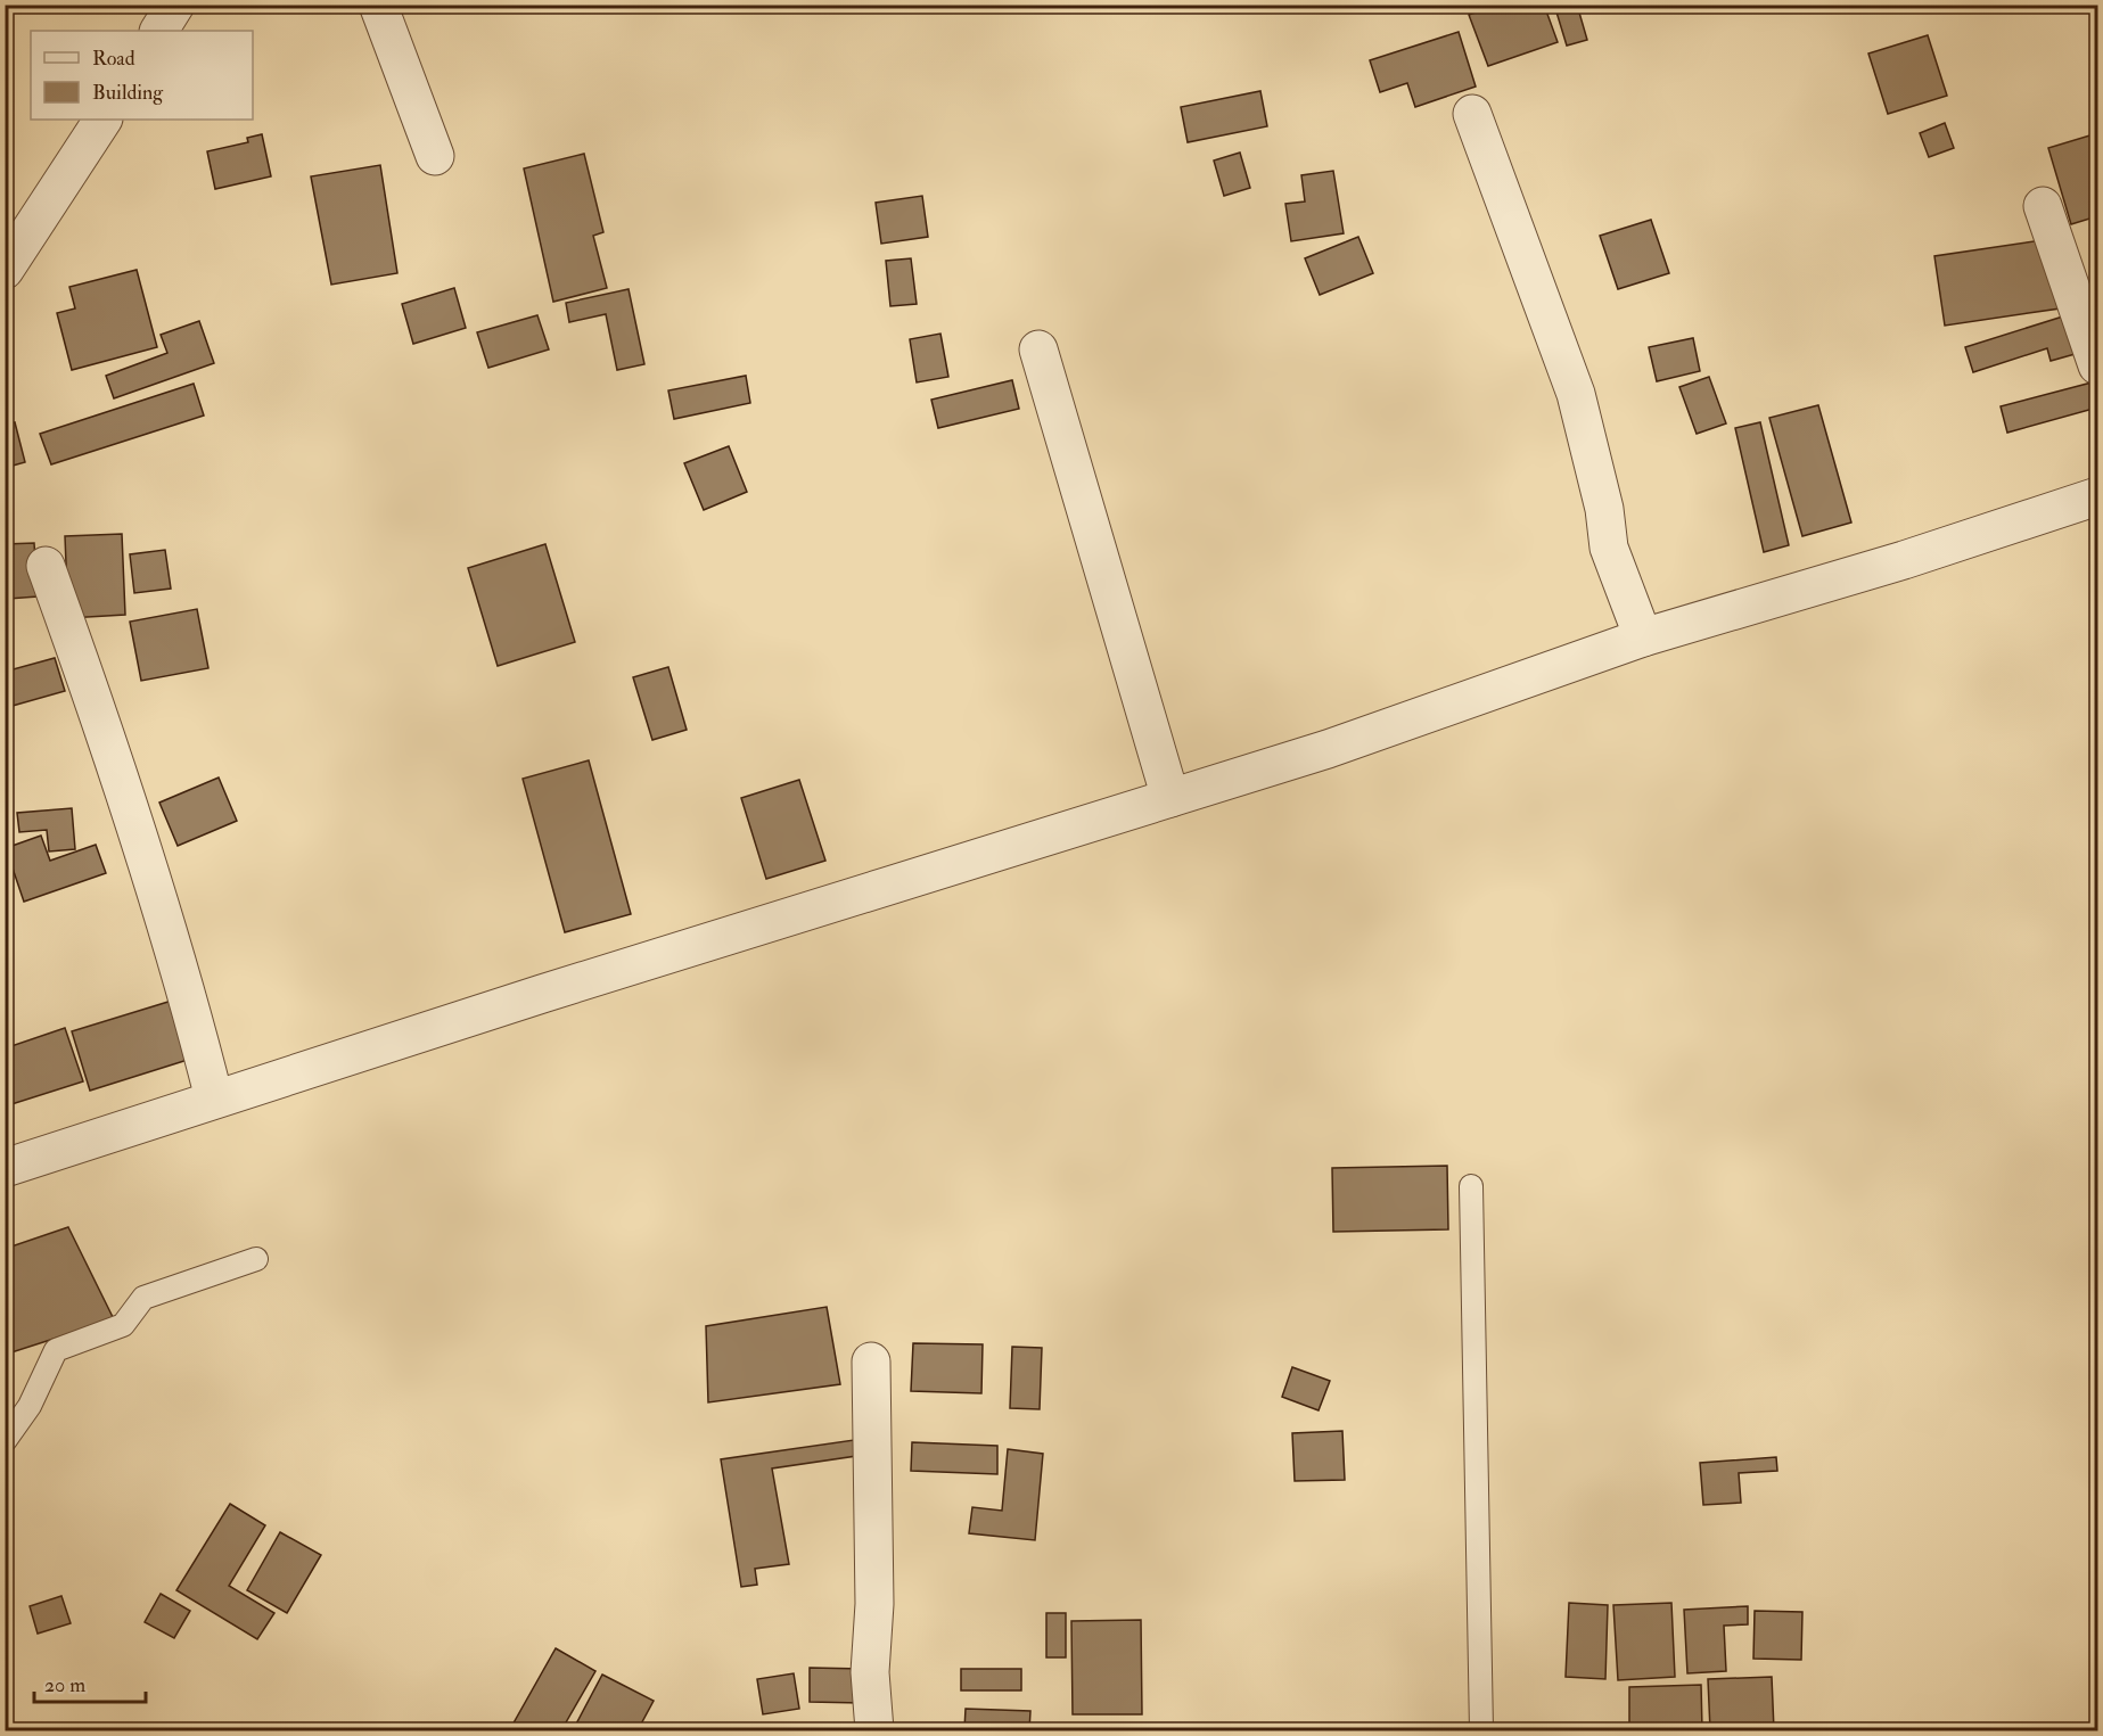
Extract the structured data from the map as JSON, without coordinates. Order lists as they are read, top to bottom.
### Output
{
  "legend": ["Road", "Building"],
  "scale_bar": "20 m"
}
